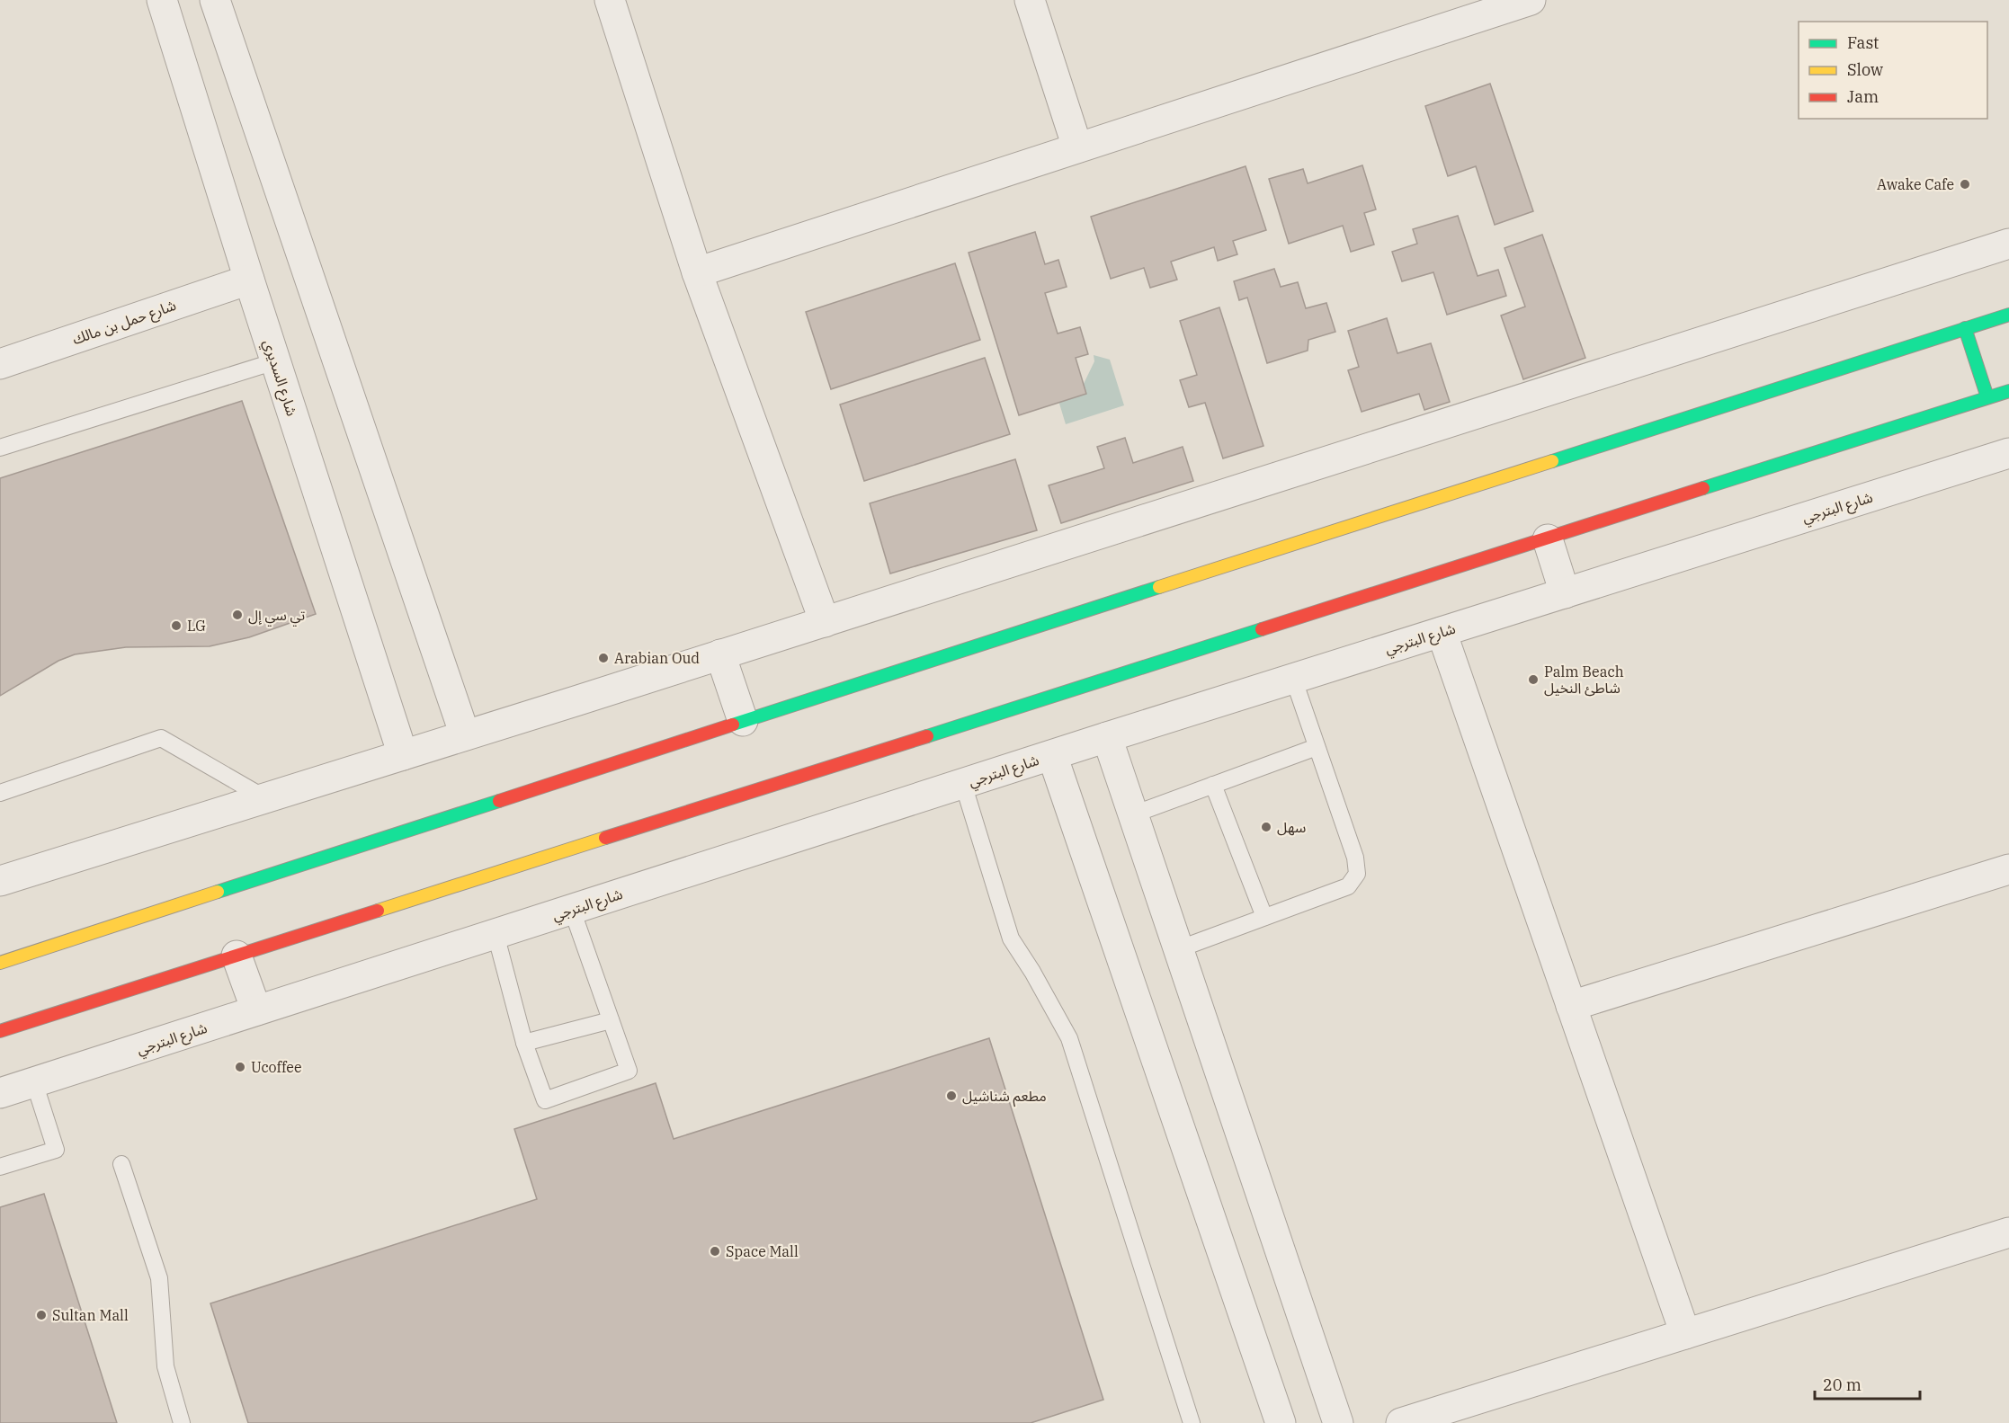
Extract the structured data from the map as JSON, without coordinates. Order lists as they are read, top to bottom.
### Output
{
  "streets": {
    "street": ["شارع حمل بن مالك", "شارع السديري", "شارع البترجي"]
  },
  "crossings": [
    ["شارع حمل بن مالك", "شارع السديري"]
  ],
  "places": [
    "Awake Cafe",
    "تي سي إل",
    "LG",
    "Arabian Oud",
    "Palm Beach شاطئ النخيل",
    "سهل",
    "Ucoffee",
    "مطعم شناشيل",
    "Space Mall",
    "Sultan Mall"
  ],
  "legend": ["Fast", "Slow", "Jam"],
  "scale_bar": "20 m"
}
